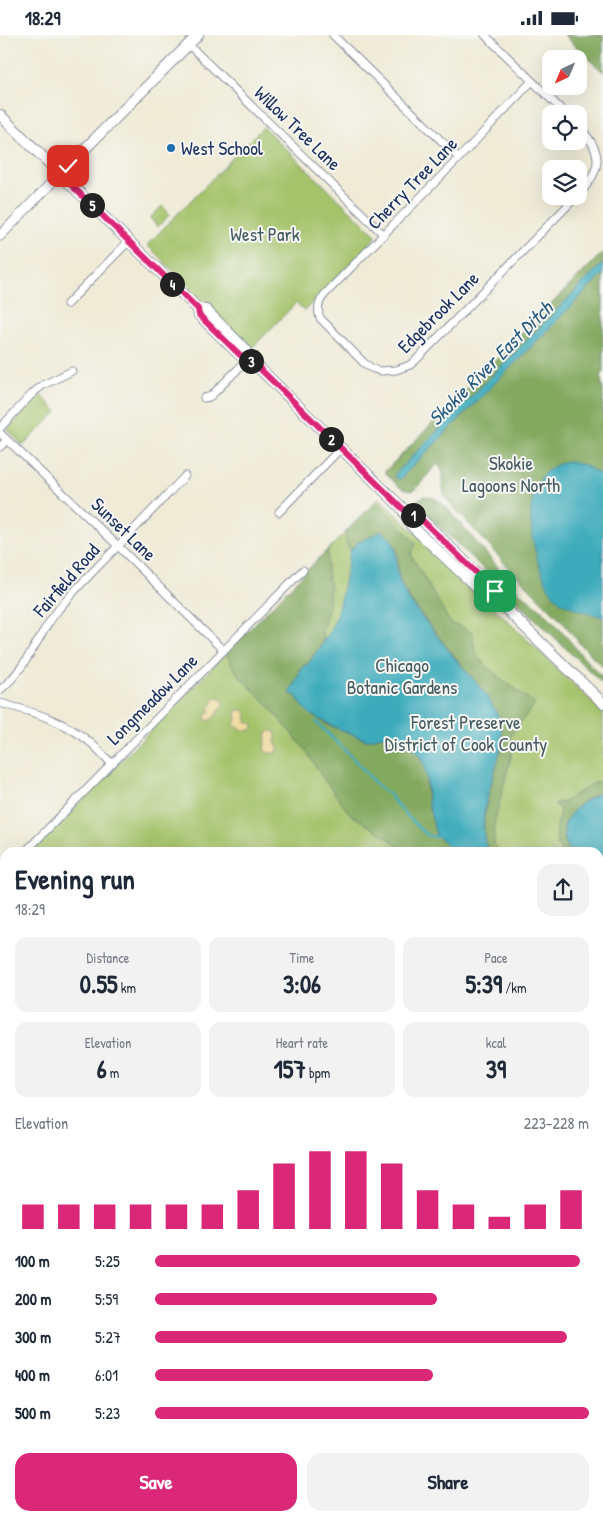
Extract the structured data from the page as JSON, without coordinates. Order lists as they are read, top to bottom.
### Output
{
  "streets": {
    "street": [
      "Willow Tree Lane",
      "Cherry Tree Lane",
      "Edgebrook Lane",
      "Sunset Lane",
      "Fairfield Road",
      "Longmeadow Lane"
    ]
  },
  "crossings": [
    ["Willow Tree Lane", "Cherry Tree Lane"],
    ["Cherry Tree Lane", "Edgebrook Lane"],
    ["Sunset Lane", "Fairfield Road"],
    ["Sunset Lane", "Longmeadow Lane"]
  ],
  "water": ["Skokie River East Ditch"],
  "parks": [
    "West Park",
    "Skokie Lagoons North",
    "Chicago Botanic Gardens",
    "Forest Preserve District of Cook County"
  ],
  "places": ["West School"],
  "north": "bottom left",
  "page": {
    "status": "18:29",
    "pins": [
      "5",
      "4",
      "3",
      "2",
      "1"
    ],
    "heading": ["Evening run", "18:29"],
    "stats": [
      ["Distance", "0.55 km"],
      ["Time", "3:06"],
      ["Pace", "5:39 /km"],
      ["Elevation", "6 m"],
      ["Heart rate", "157 bpm"],
      ["kcal", "39"]
    ],
    "chart": ["Elevation", "223–228 m"],
    "list": [
      {
        "name": "100 m",
        "note": "5:25"
      },
      {
        "name": "200 m",
        "note": "5:59"
      },
      {
        "name": "300 m",
        "note": "5:27"
      },
      {
        "name": "400 m",
        "note": "6:01"
      },
      {
        "name": "500 m",
        "note": "5:23"
      }
    ],
    "buttons": ["Save", "Share"]
  }
}
